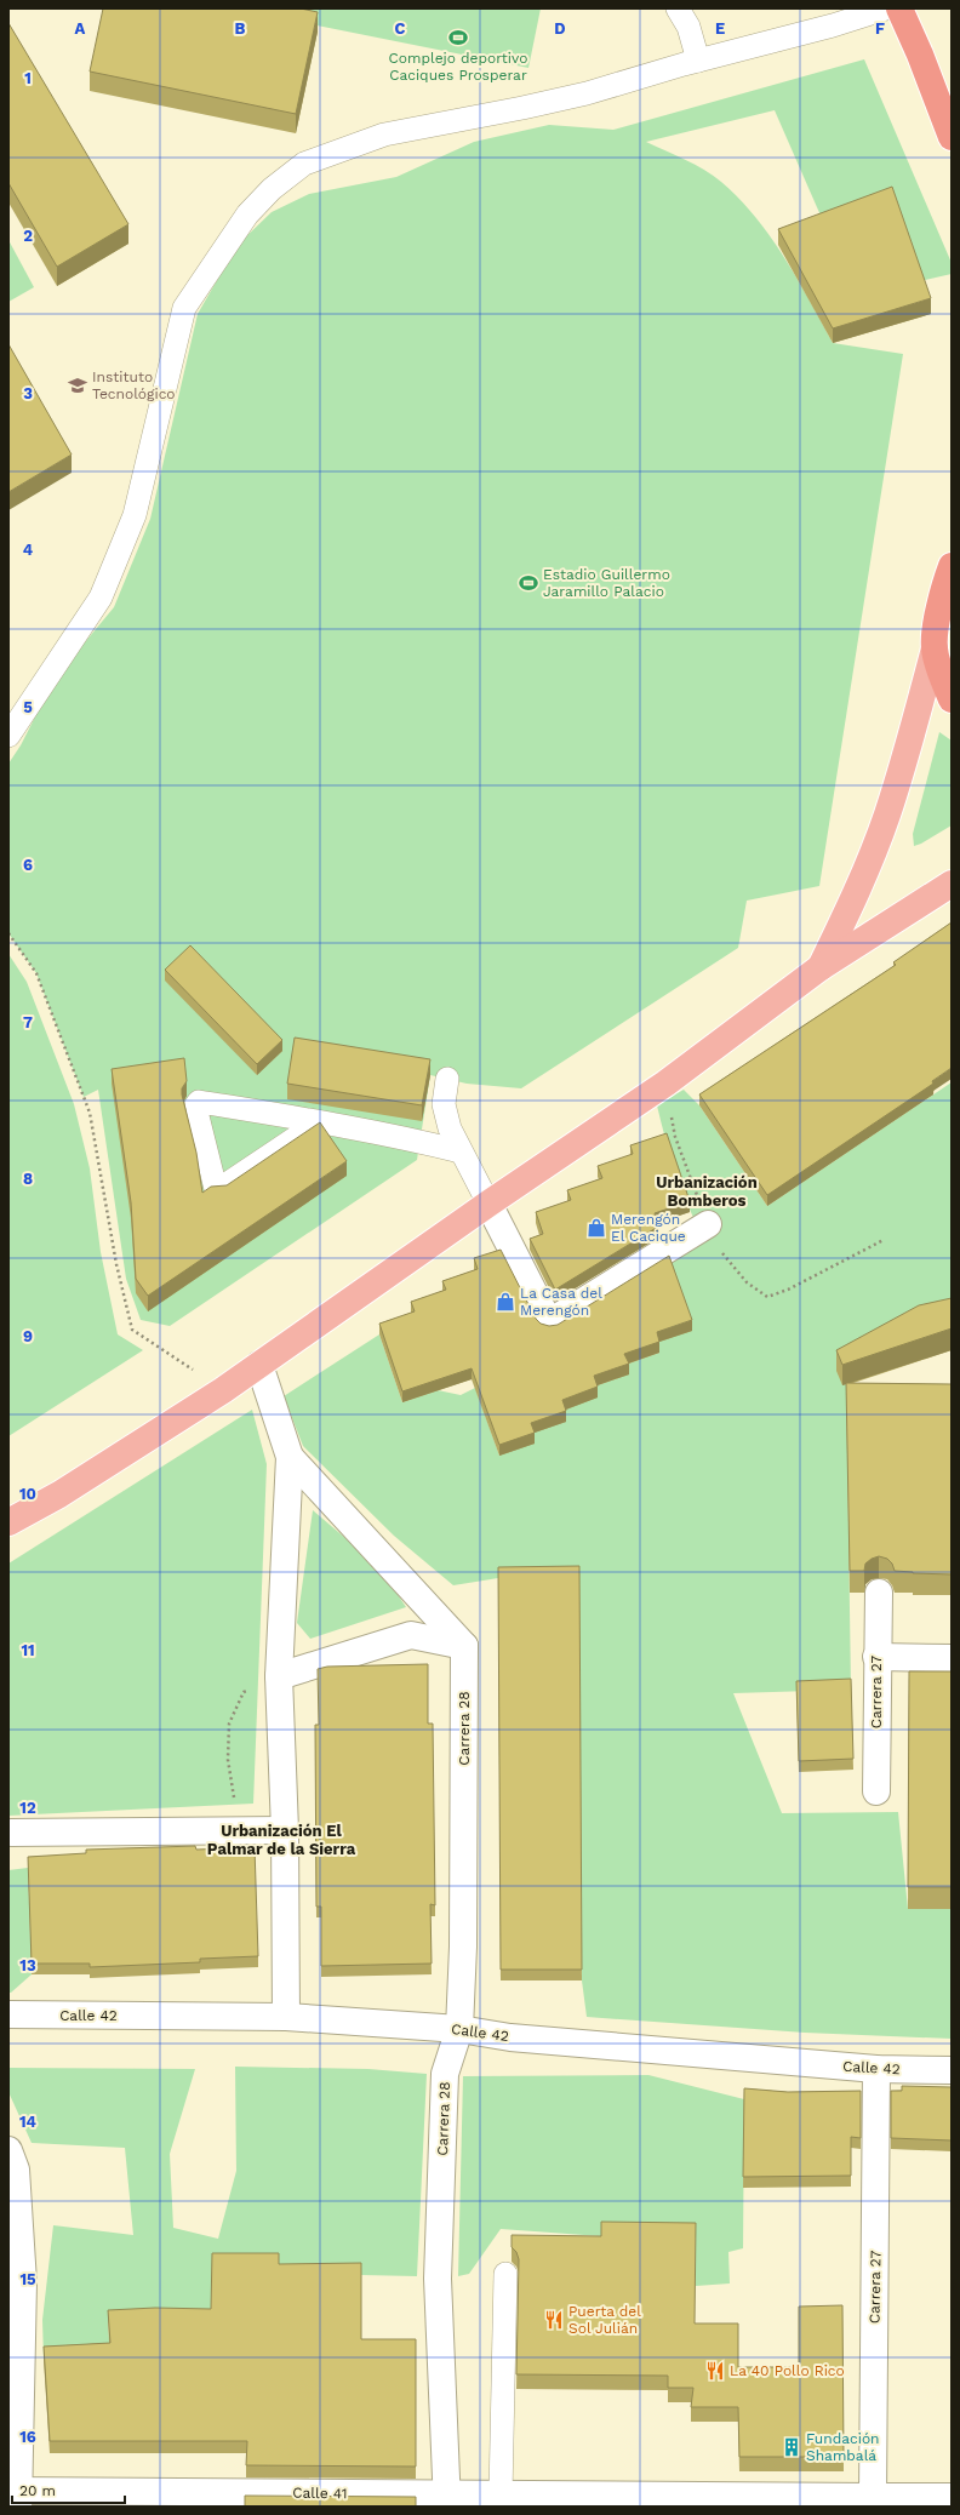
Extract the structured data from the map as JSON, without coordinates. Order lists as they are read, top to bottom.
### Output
{
  "streets": {
    "street": [
      "Carrera 27",
      "Carrera 28",
      "Calle 42",
      "Calle 41"
    ]
  },
  "crossings": [
    ["Carrera 27", "Calle 42"],
    ["Carrera 27", "Calle 41"],
    ["Carrera 28", "Calle 42"],
    ["Carrera 28", "Calle 41"]
  ],
  "districts": ["Urbanización Bomberos", "Urbanización El Palmar de la Sierra"],
  "places": {
    "sports": ["Complejo deportivo Caciques Prosperar", "Estadio Guillermo Jaramillo Palacio"],
    "school or university": ["Instituto Tecnológico"],
    "shop": ["Merengón El Cacique", "La Casa del Merengón"],
    "restaurant": ["Puerta del Sol Julián", "La 40 Pollo Rico"],
    "building": ["Fundación Shambalá"]
  },
  "scale_bar": "20 m",
  "grid": {
    "columns": [
      "A",
      "B",
      "C",
      "D",
      "E",
      "F"
    ],
    "rows": [
      "1",
      "2",
      "3",
      "4",
      "5",
      "6",
      "7",
      "8",
      "9",
      "10",
      "11",
      "12",
      "13",
      "14",
      "15",
      "16"
    ]
  }
}
